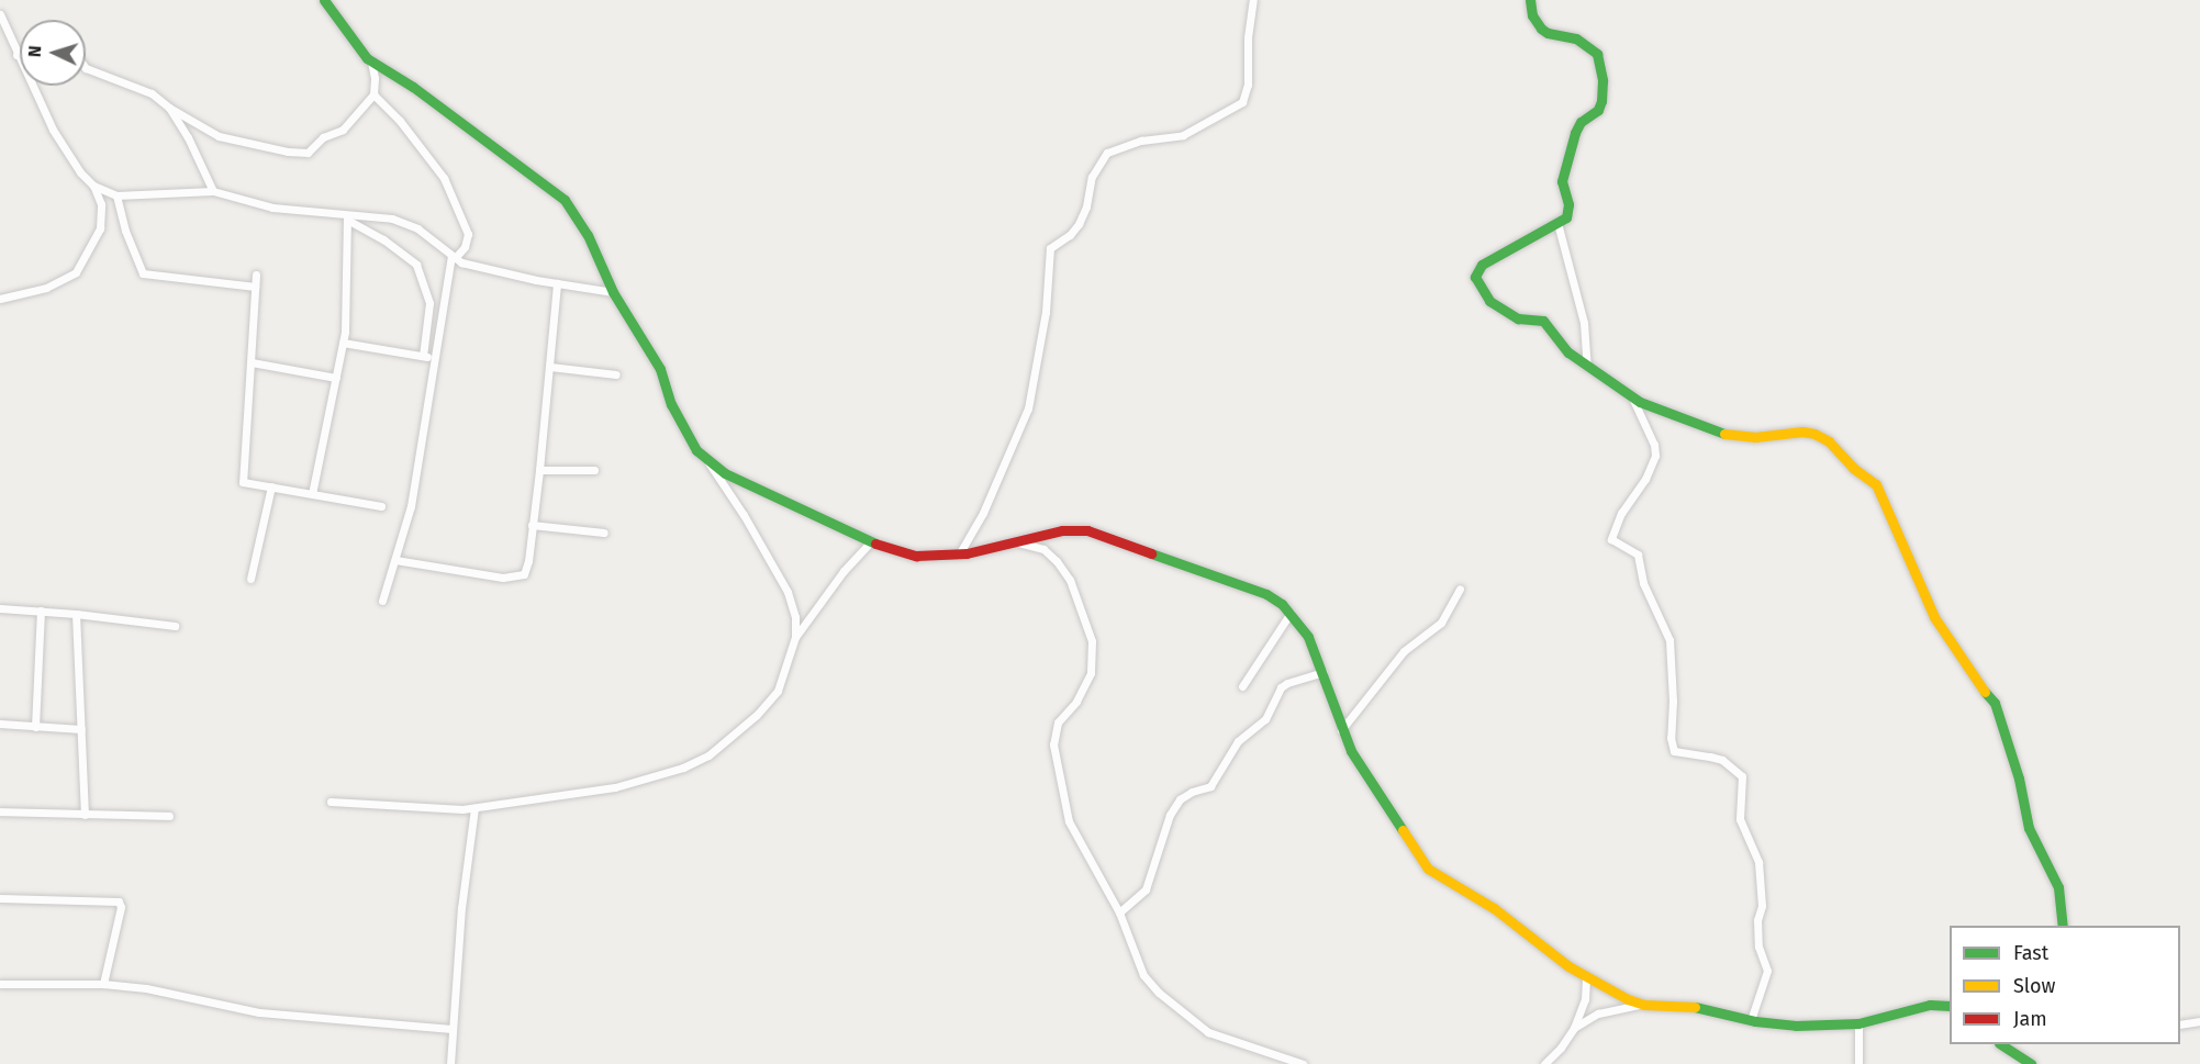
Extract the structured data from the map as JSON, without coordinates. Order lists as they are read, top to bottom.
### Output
{
  "legend": ["Fast", "Slow", "Jam"],
  "north": "left"
}
